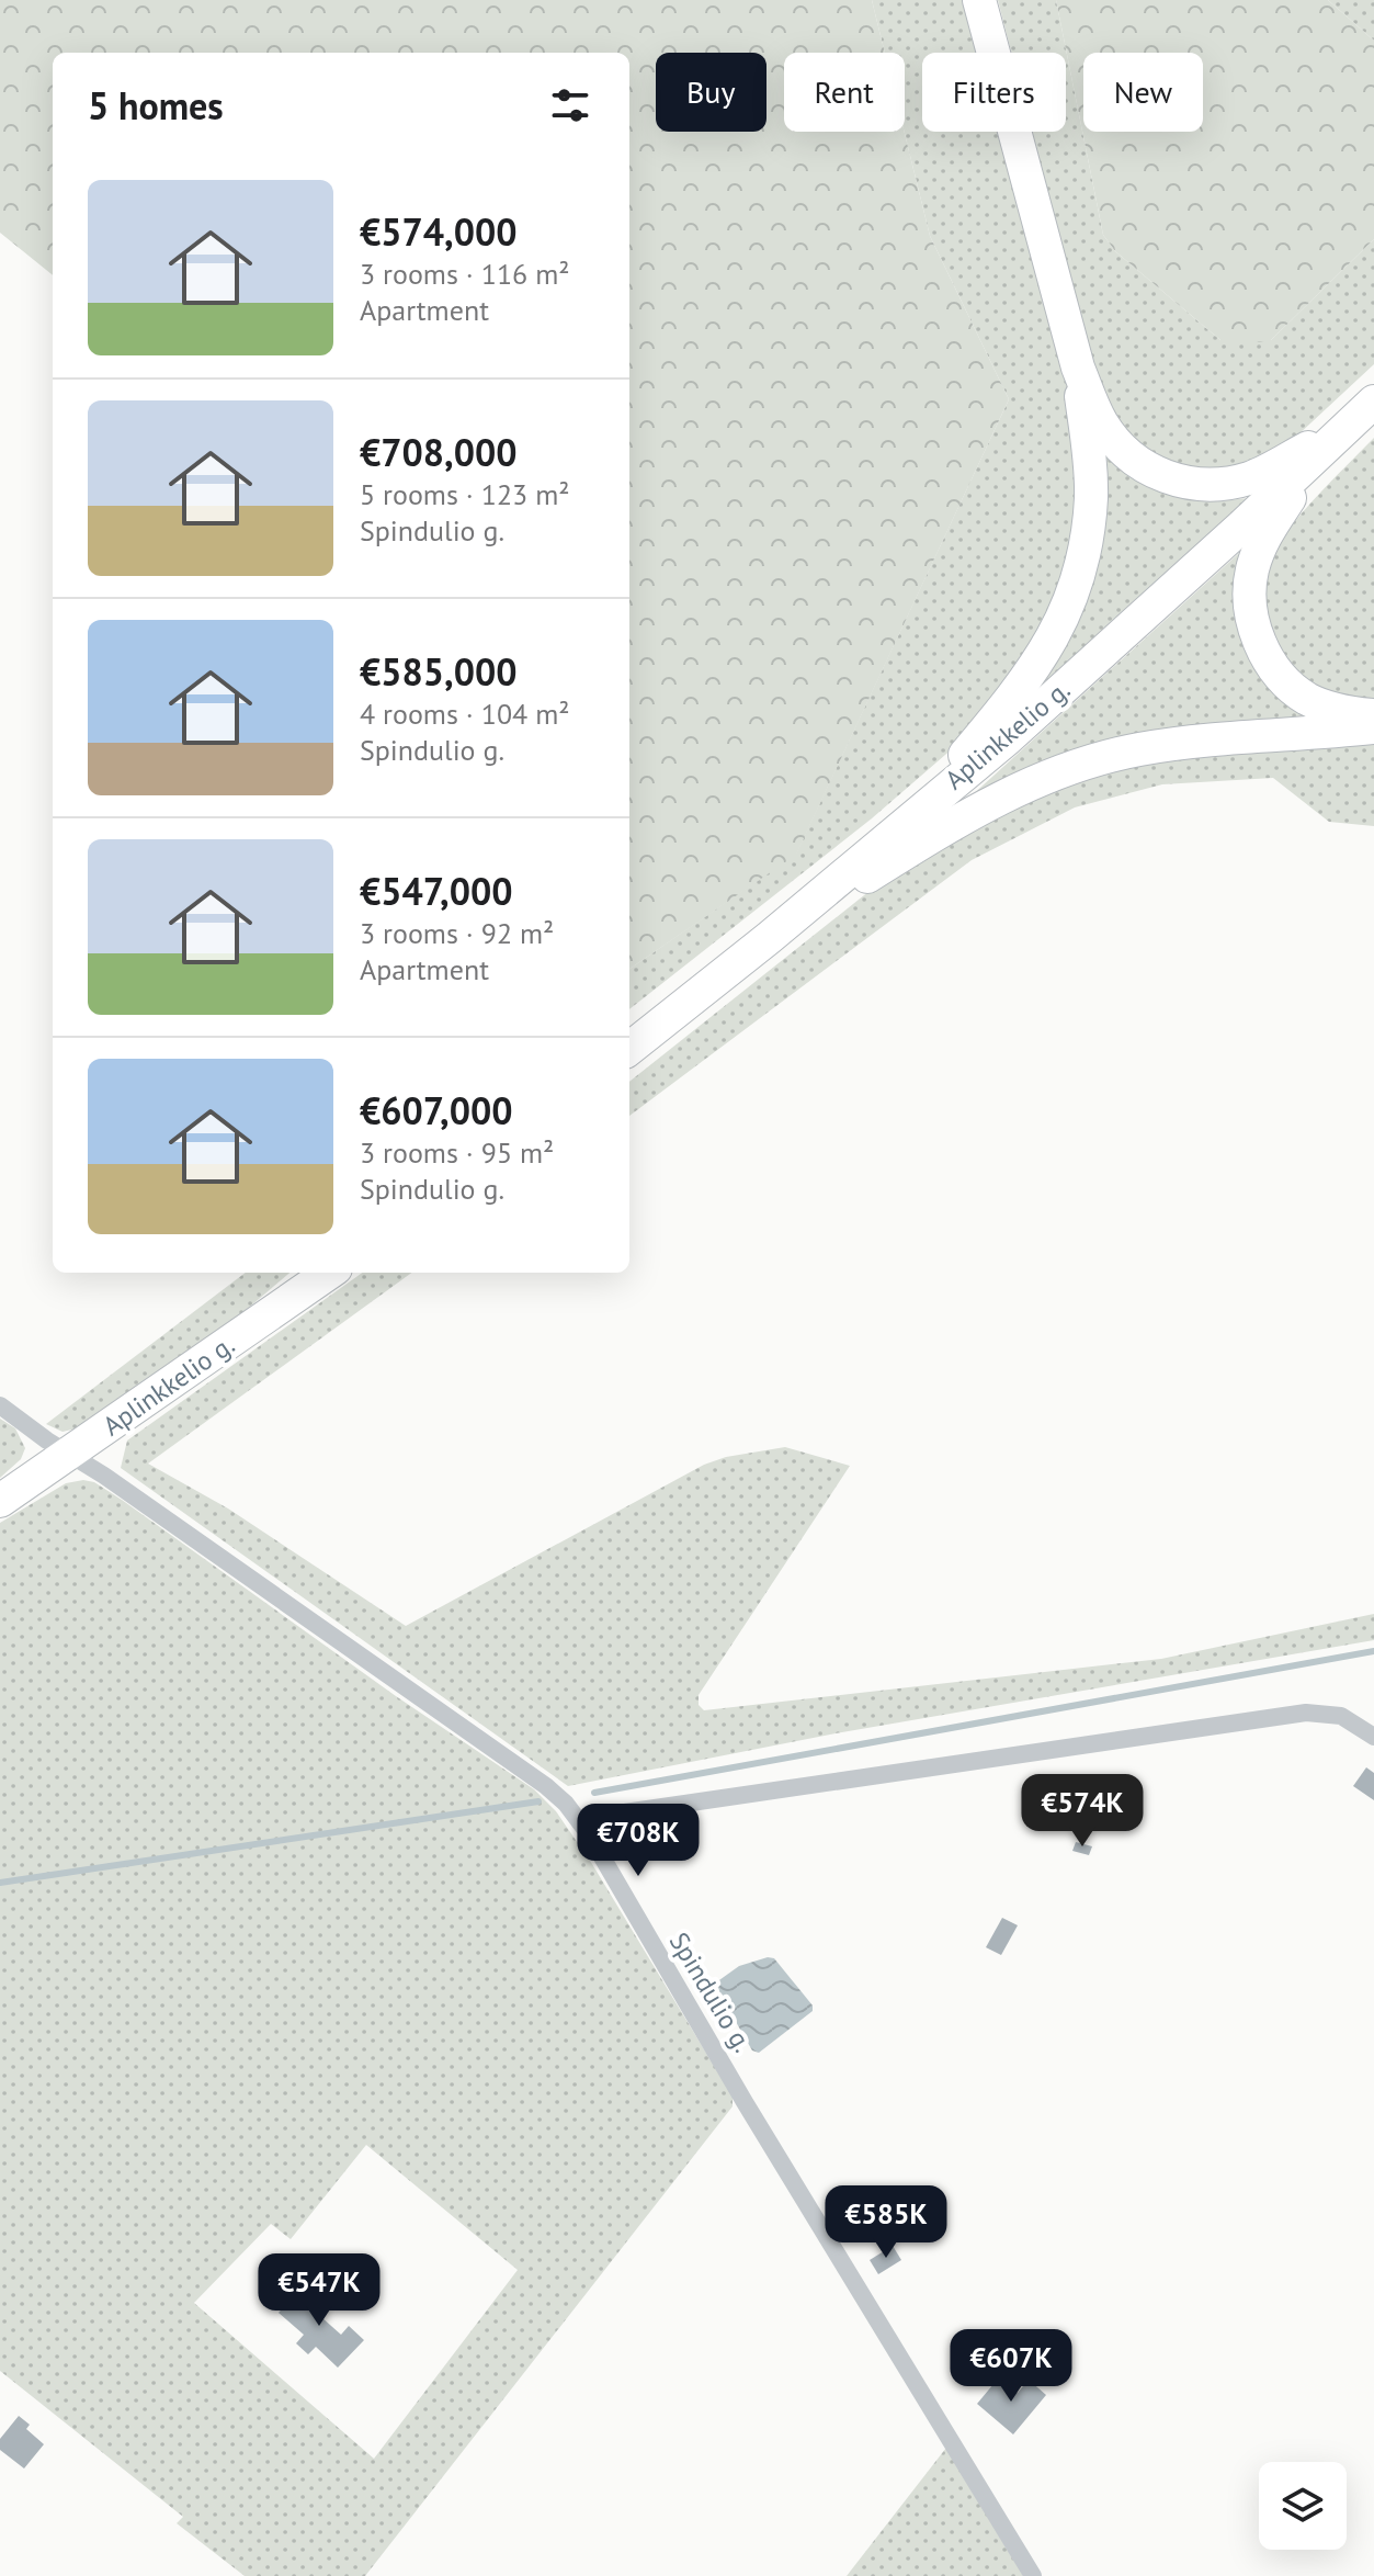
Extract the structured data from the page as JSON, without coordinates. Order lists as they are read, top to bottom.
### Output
{
  "streets": {
    "highway": ["Aplinkkelio g."],
    "street": ["Spindulio g."]
  },
  "crossings": [
    ["Aplinkkelio g.", "Spindulio g."]
  ],
  "page": {
    "chip": [
      "Buy",
      "Rent",
      "Filters",
      "New"
    ],
    "heading": "5 homes",
    "list": [
      {
        "name": "€574,000",
        "note": "3 rooms · 116 m² · Apartment"
      },
      {
        "name": "€708,000",
        "note": "5 rooms · 123 m² · Spindulio g."
      },
      {
        "name": "€585,000",
        "note": "4 rooms · 104 m² · Spindulio g."
      },
      {
        "name": "€547,000",
        "note": "3 rooms · 92 m² · Apartment"
      },
      {
        "name": "€607,000",
        "note": "3 rooms · 95 m² · Spindulio g."
      }
    ],
    "price": [
      "€574K",
      "€708K",
      "€585K",
      "€547K",
      "€607K"
    ]
  }
}
